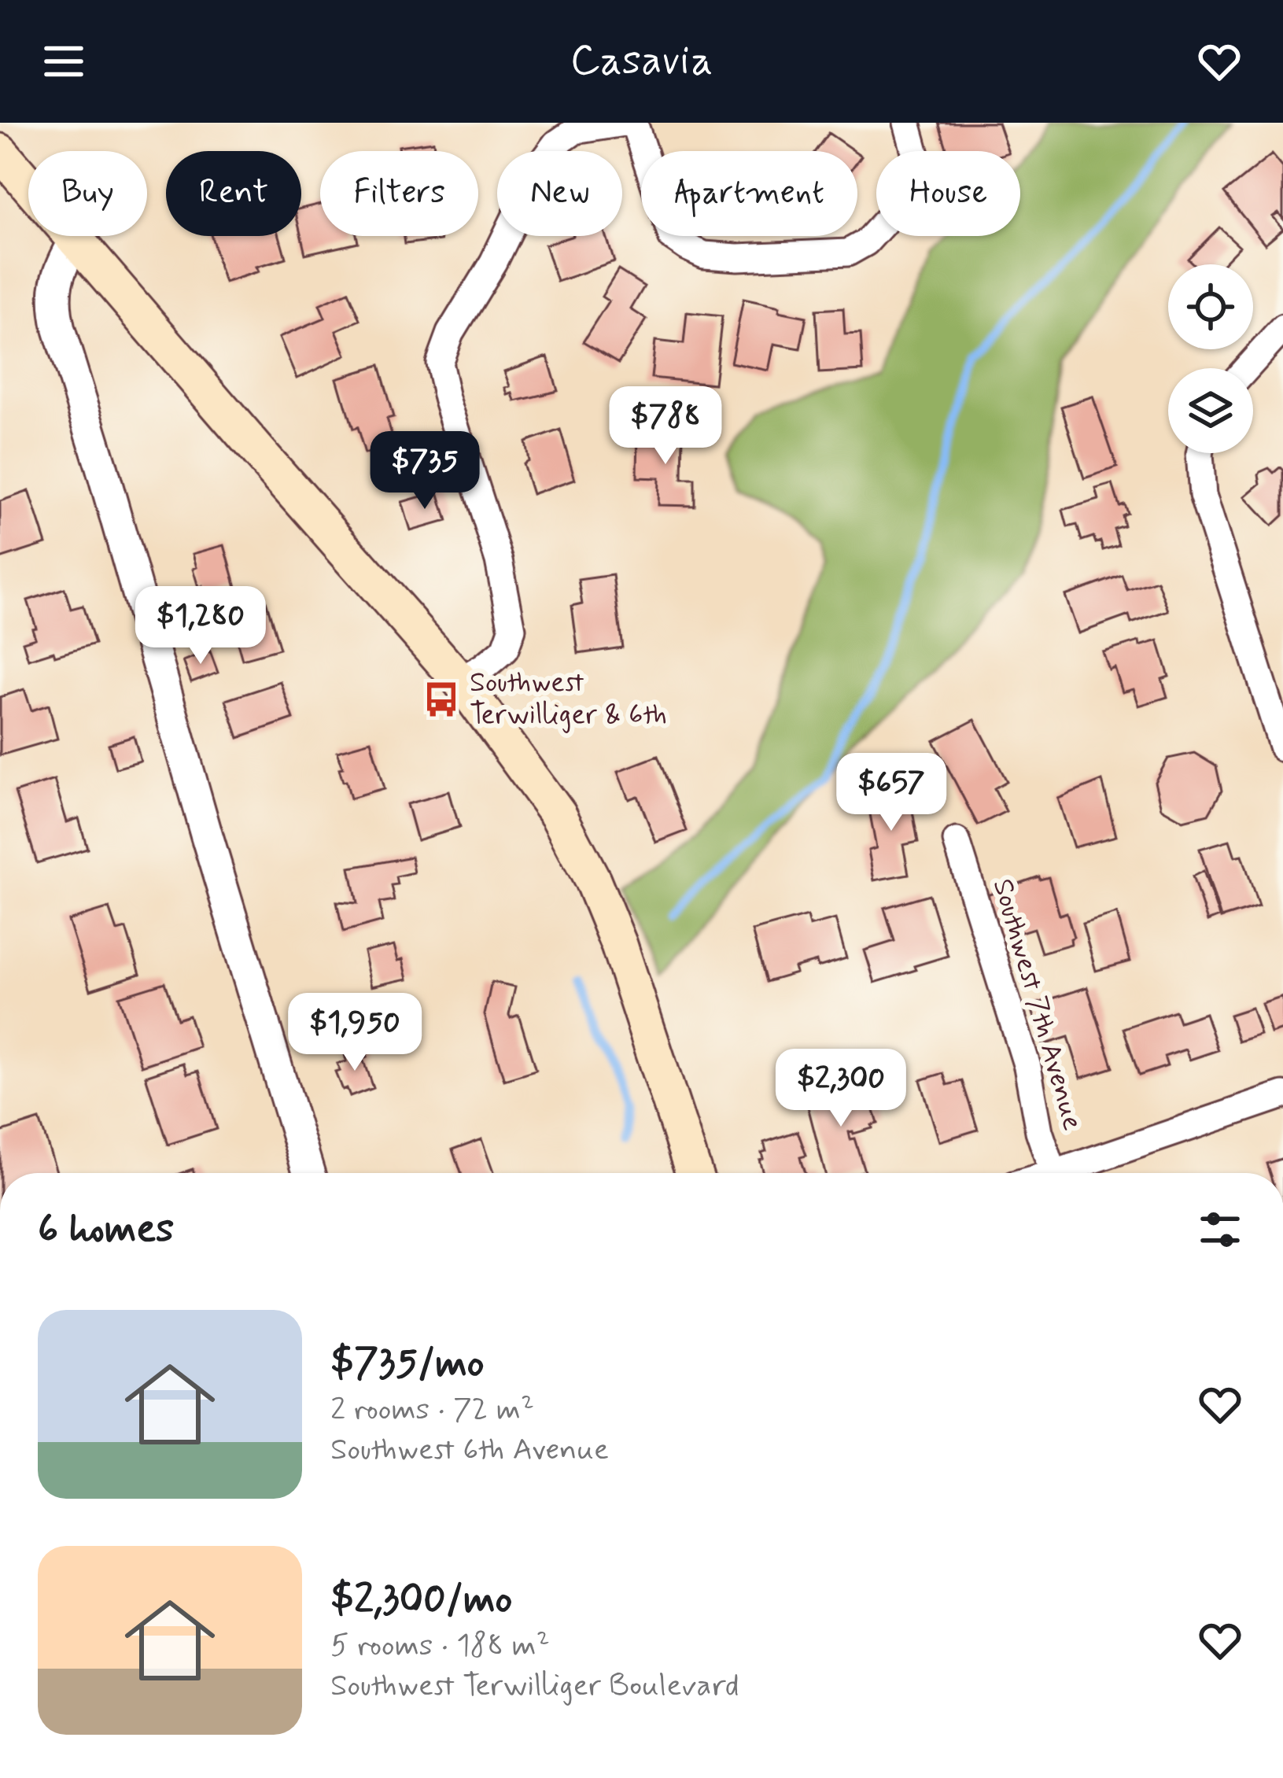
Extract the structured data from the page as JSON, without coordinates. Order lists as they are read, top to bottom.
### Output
{
  "streets": {
    "street": ["Southwest 7th Avenue"]
  },
  "places": {
    "bus stop": ["Southwest Terwilliger & 6th"]
  },
  "page": {
    "header": "Casavia",
    "chip": [
      "Buy",
      "Rent",
      "Filters",
      "New",
      "Apartment",
      "House"
    ],
    "price": [
      "$788",
      "$735",
      "$1,280",
      "$657",
      "$1,950",
      "$2,300"
    ],
    "heading": "6 homes",
    "list": [
      {
        "name": "$735/mo",
        "note": "2 rooms · 72 m² · Southwest 6th Avenue"
      },
      {
        "name": "$2,300/mo",
        "note": "5 rooms · 188 m² · Southwest Terwilliger Boulevard"
      }
    ]
  }
}
